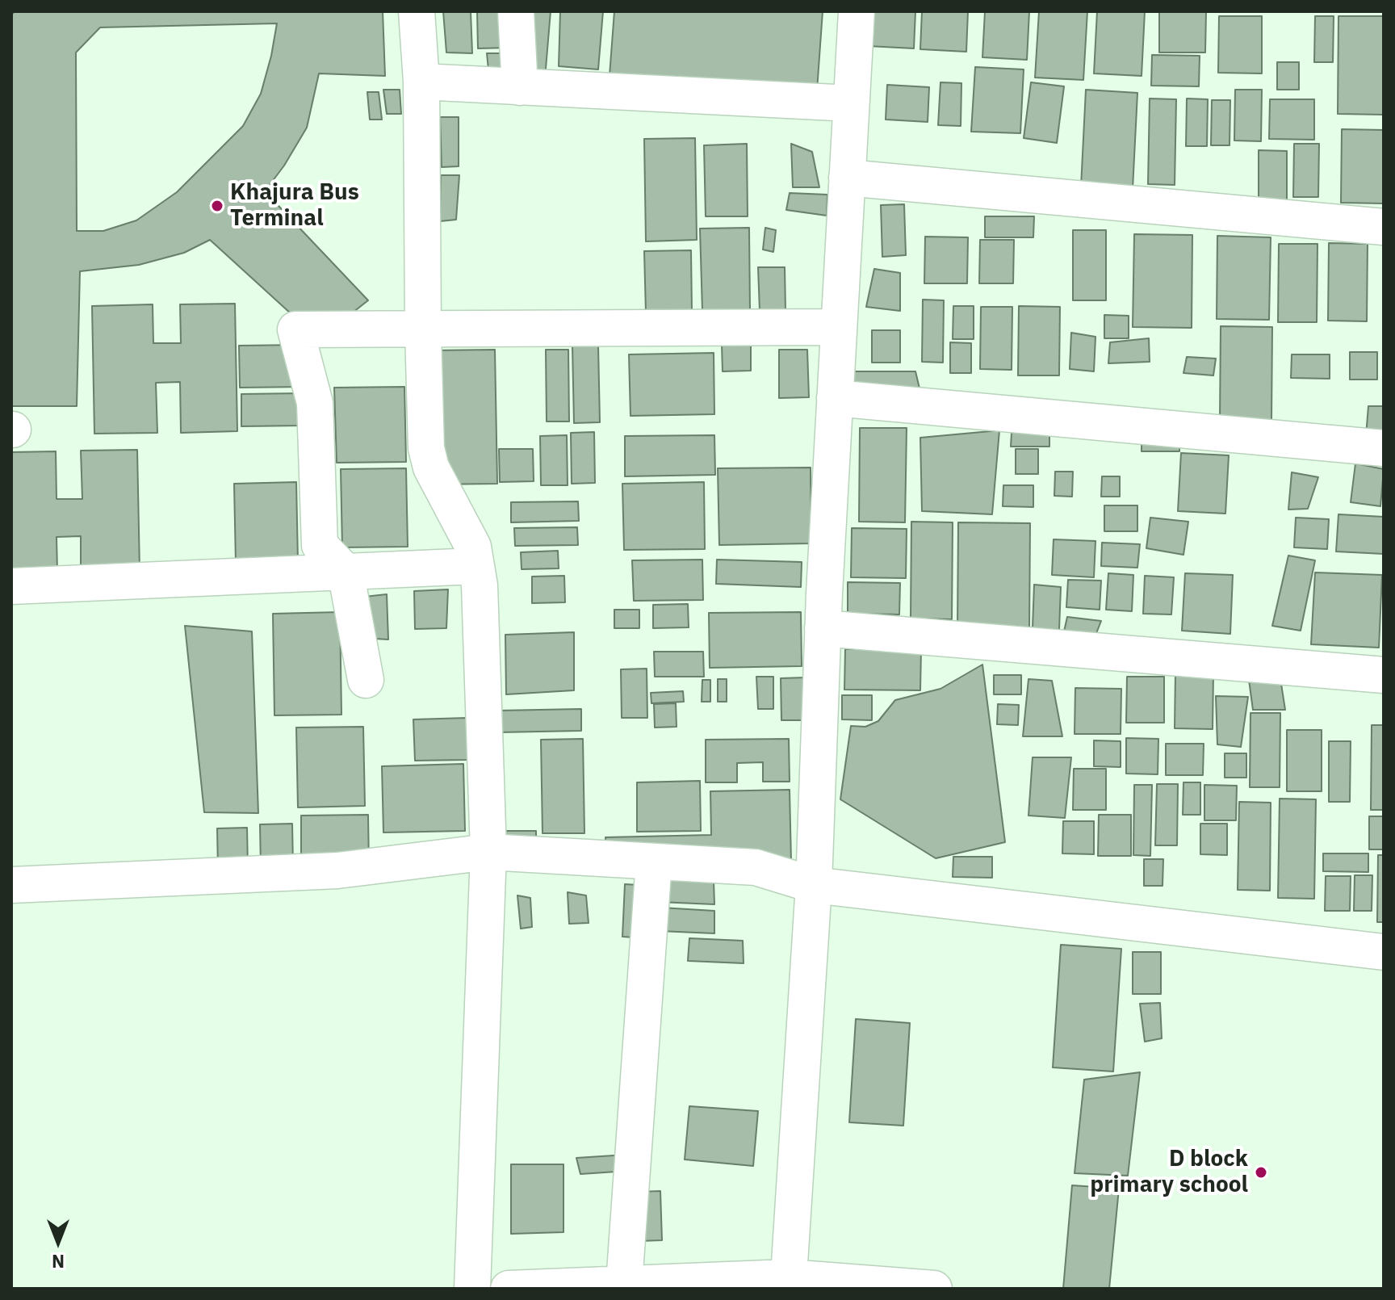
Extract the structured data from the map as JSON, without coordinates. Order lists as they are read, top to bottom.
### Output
{
  "places": ["Khajura Bus Terminal", "D block primary school"],
  "north": "bottom"
}
